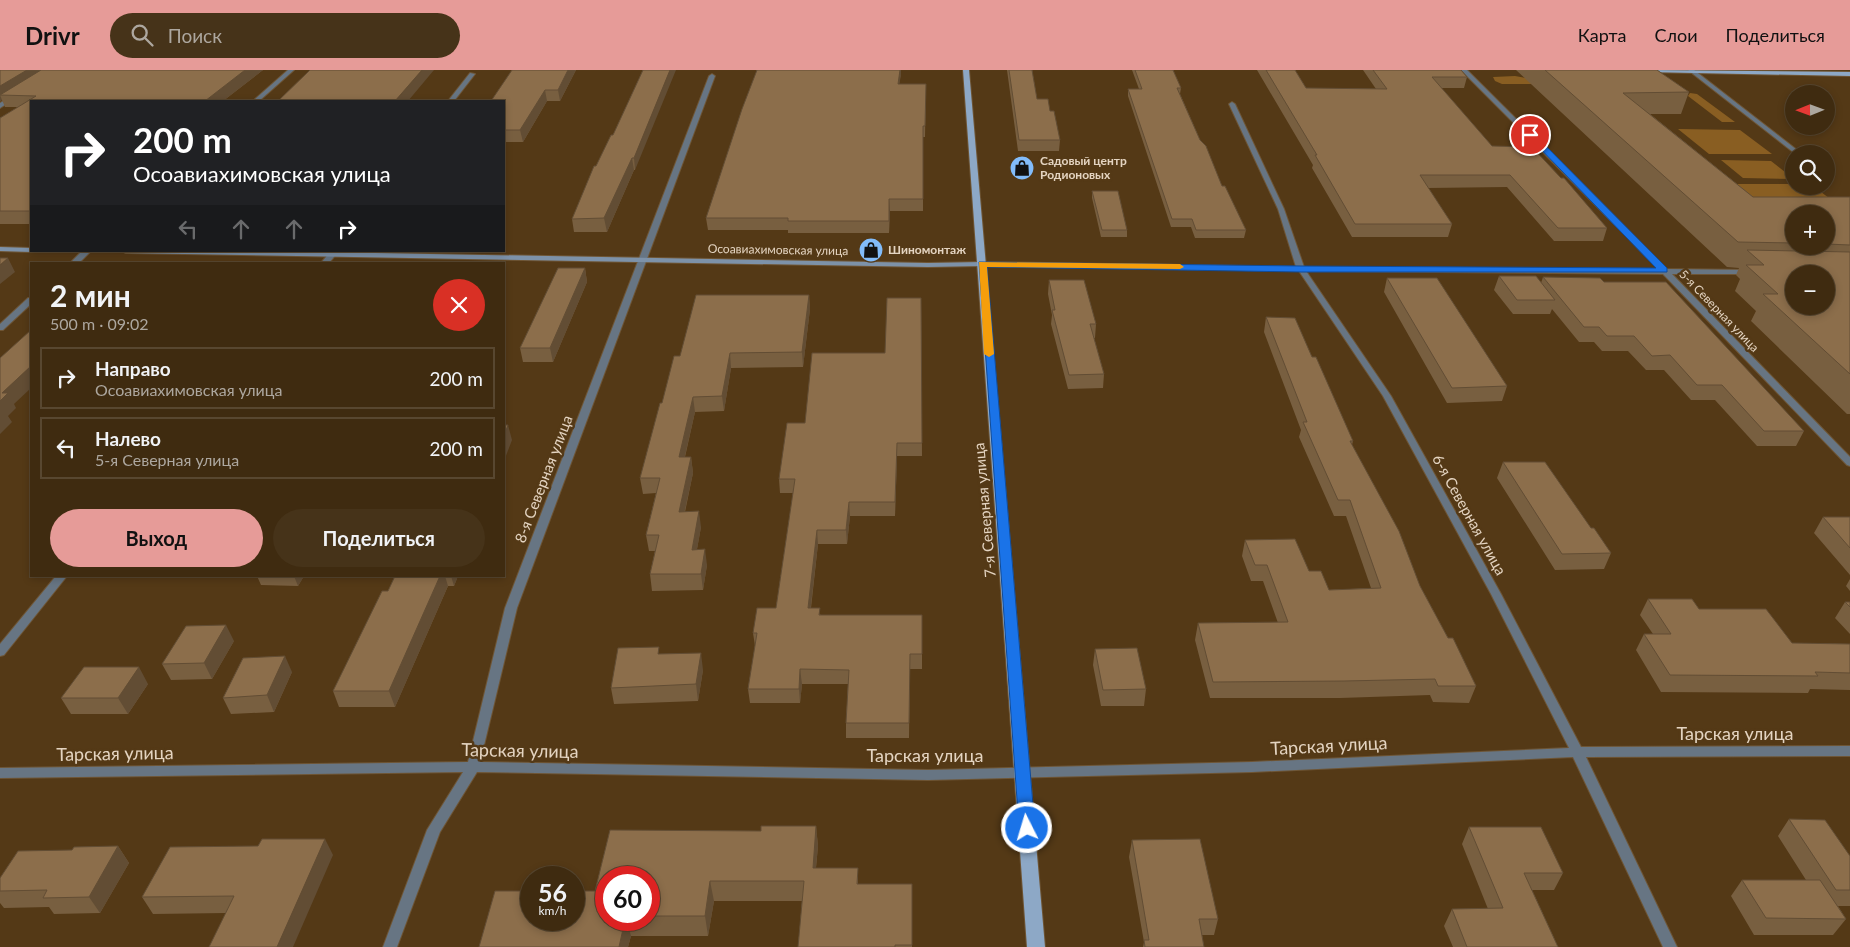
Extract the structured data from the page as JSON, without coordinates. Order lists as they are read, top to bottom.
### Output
{
  "streets": {
    "main road": ["7-я Северная улица"],
    "street": [
      "Осоавиахимовская улица",
      "5-я Северная улица",
      "8-я Северная улица",
      "6-я Северная улица",
      "Тарская улица"
    ]
  },
  "crossings": [
    ["Осоавиахимовская улица", "5-я Северная улица"],
    ["Осоавиахимовская улица", "8-я Северная улица"],
    ["Осоавиахимовская улица", "7-я Северная улица"],
    ["Осоавиахимовская улица", "6-я Северная улица"],
    ["8-я Северная улица", "Тарская улица"],
    ["7-я Северная улица", "Тарская улица"],
    ["6-я Северная улица", "Тарская улица"]
  ],
  "places": {
    "shop": ["Садовый центр Родионовых", "Шиномонтаж"]
  },
  "north": "left",
  "page": {
    "header": "Drivr",
    "search": "Поиск",
    "nav": ["Карта", "Слои", "Поделиться"],
    "map_buttons": ["+", "−"],
    "turn": ["200 m", "Осоавиахимовская улица"],
    "heading": ["2 мин", "500 m · 09:02"],
    "list": [
      {
        "name": "Направо",
        "note": "Осоавиахимовская улица",
        "value": "200 m"
      },
      {
        "name": "Налево",
        "note": "5-я Северная улица",
        "value": "200 m"
      }
    ],
    "buttons": ["Выход", "Поделиться"],
    "speed": "56 km/h",
    "limit": "60"
  }
}
